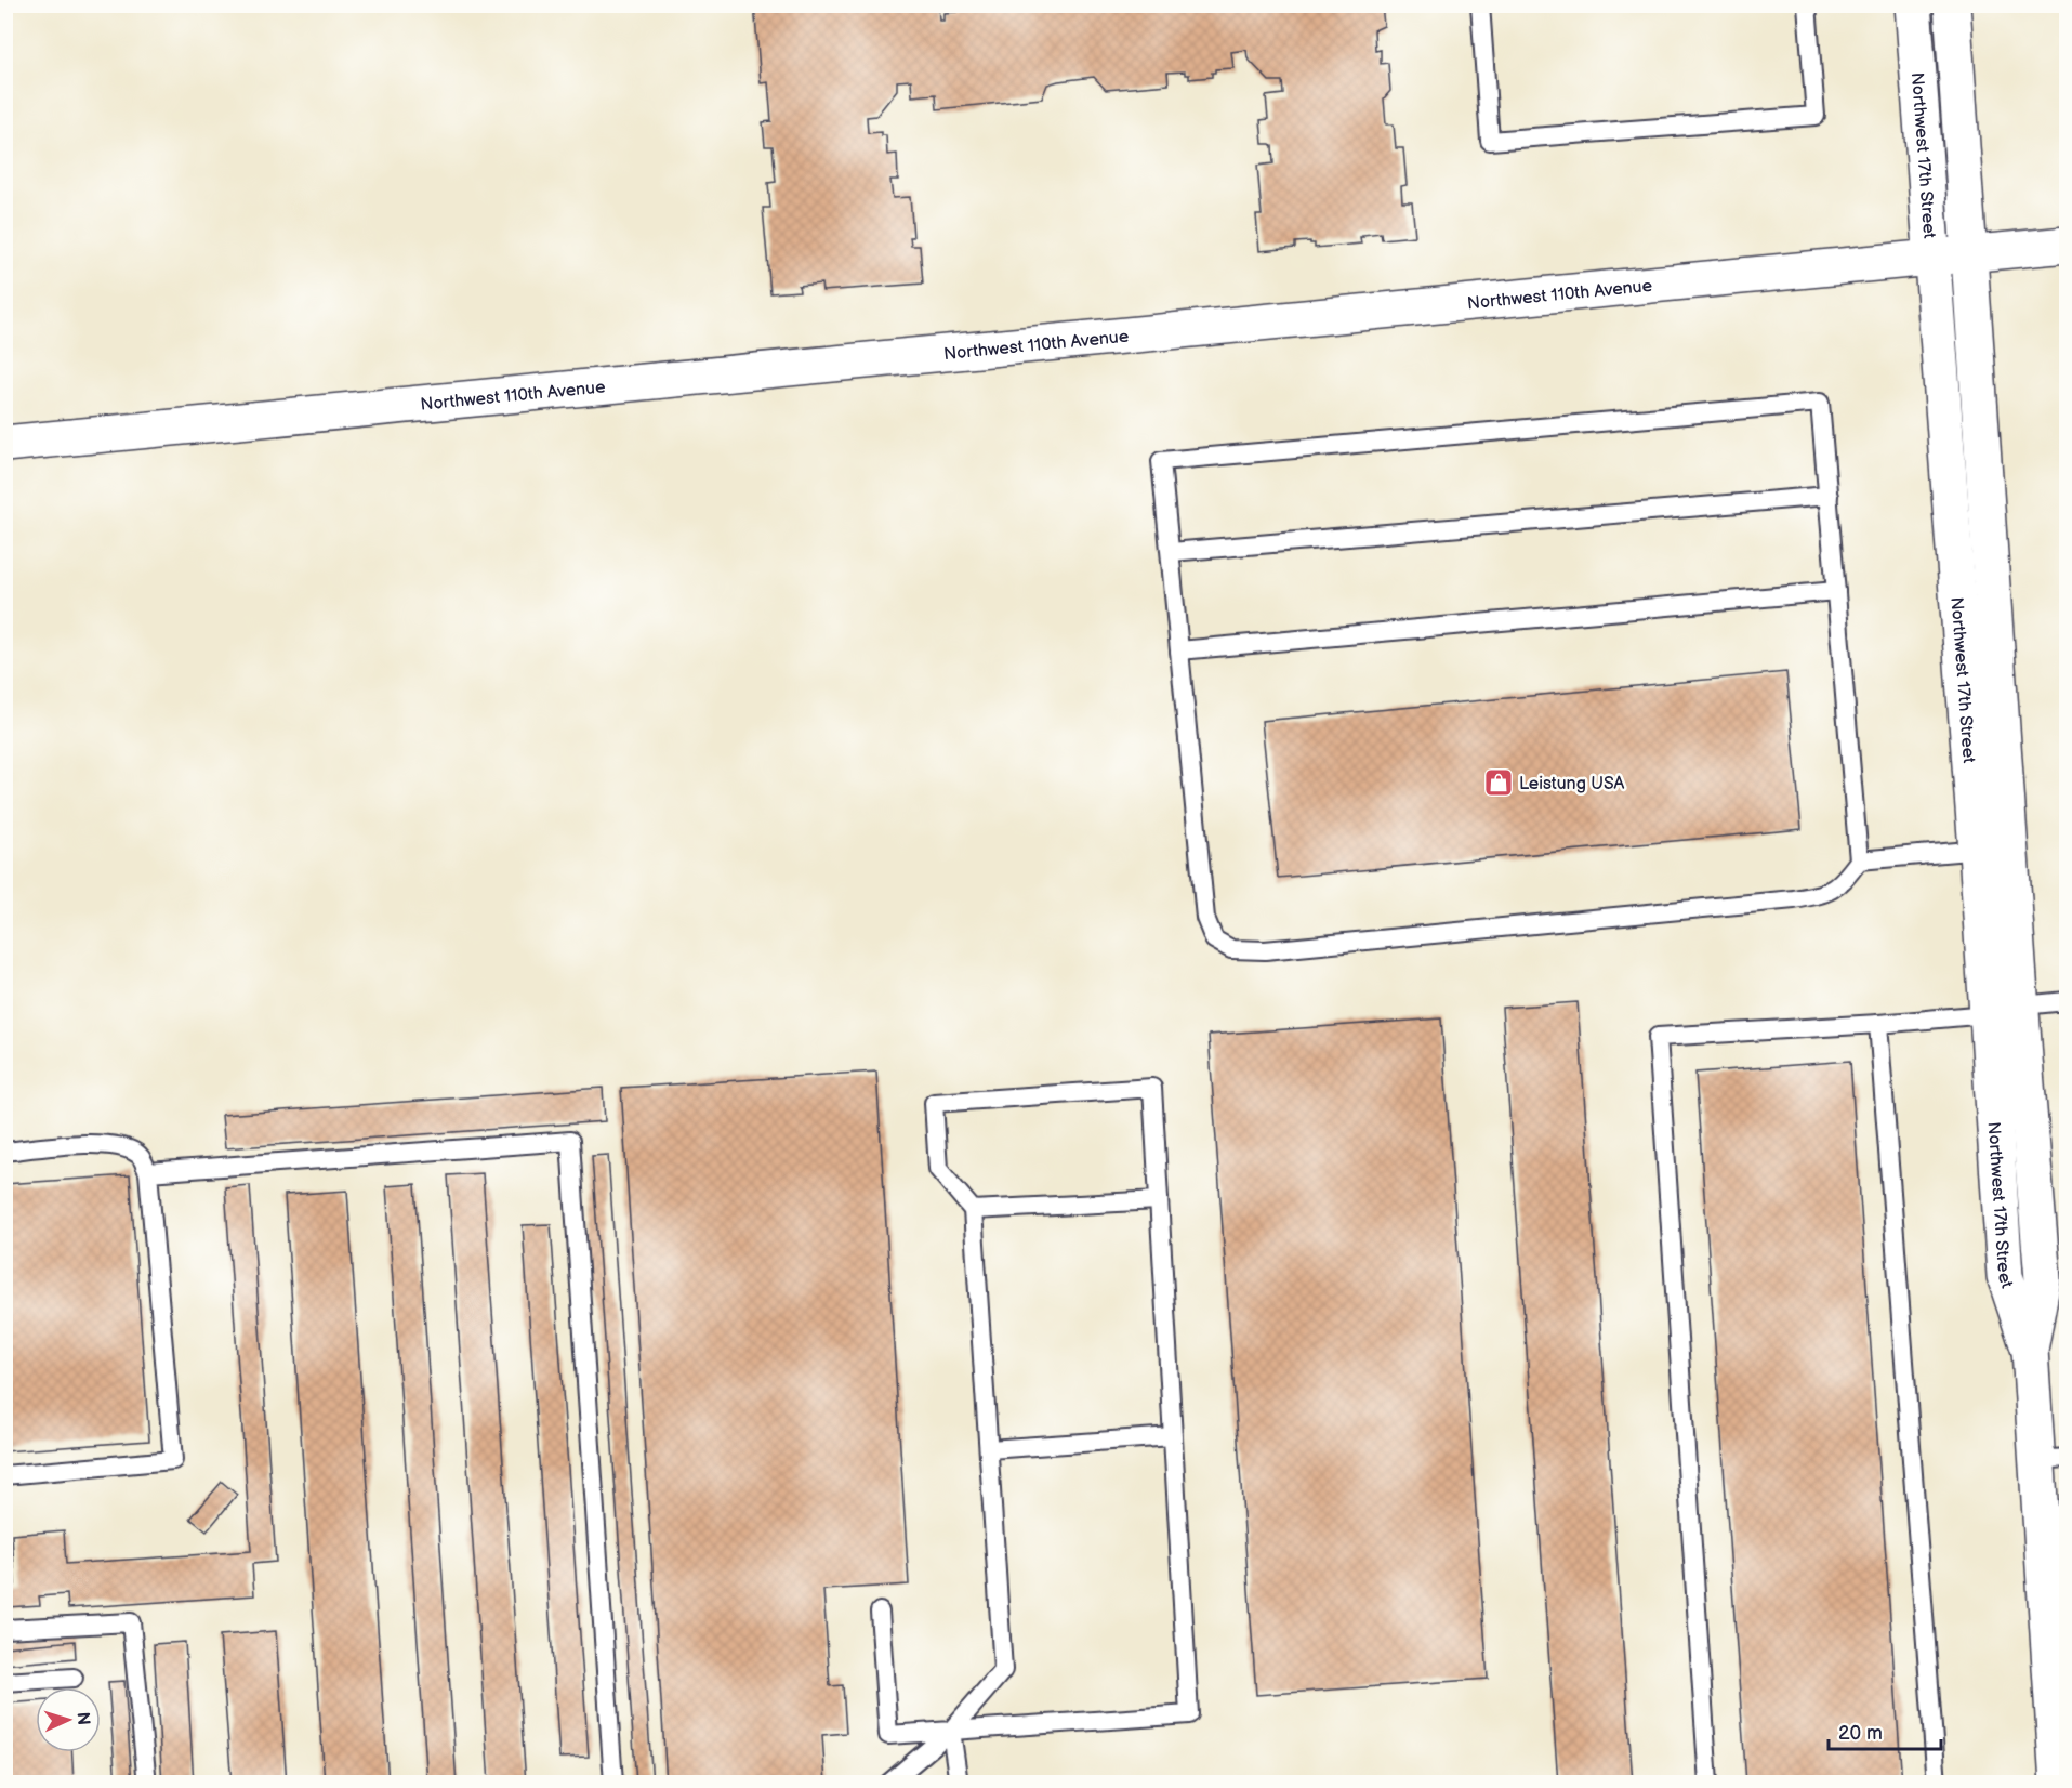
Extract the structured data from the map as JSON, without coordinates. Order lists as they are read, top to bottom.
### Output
{
  "streets": {
    "street": ["Northwest 17th Street", "Northwest 110th Avenue"]
  },
  "crossings": [
    ["Northwest 17th Street", "Northwest 110th Avenue"]
  ],
  "places": {
    "shop": ["Leistung USA"]
  },
  "scale_bar": "20 m",
  "north": "right"
}
